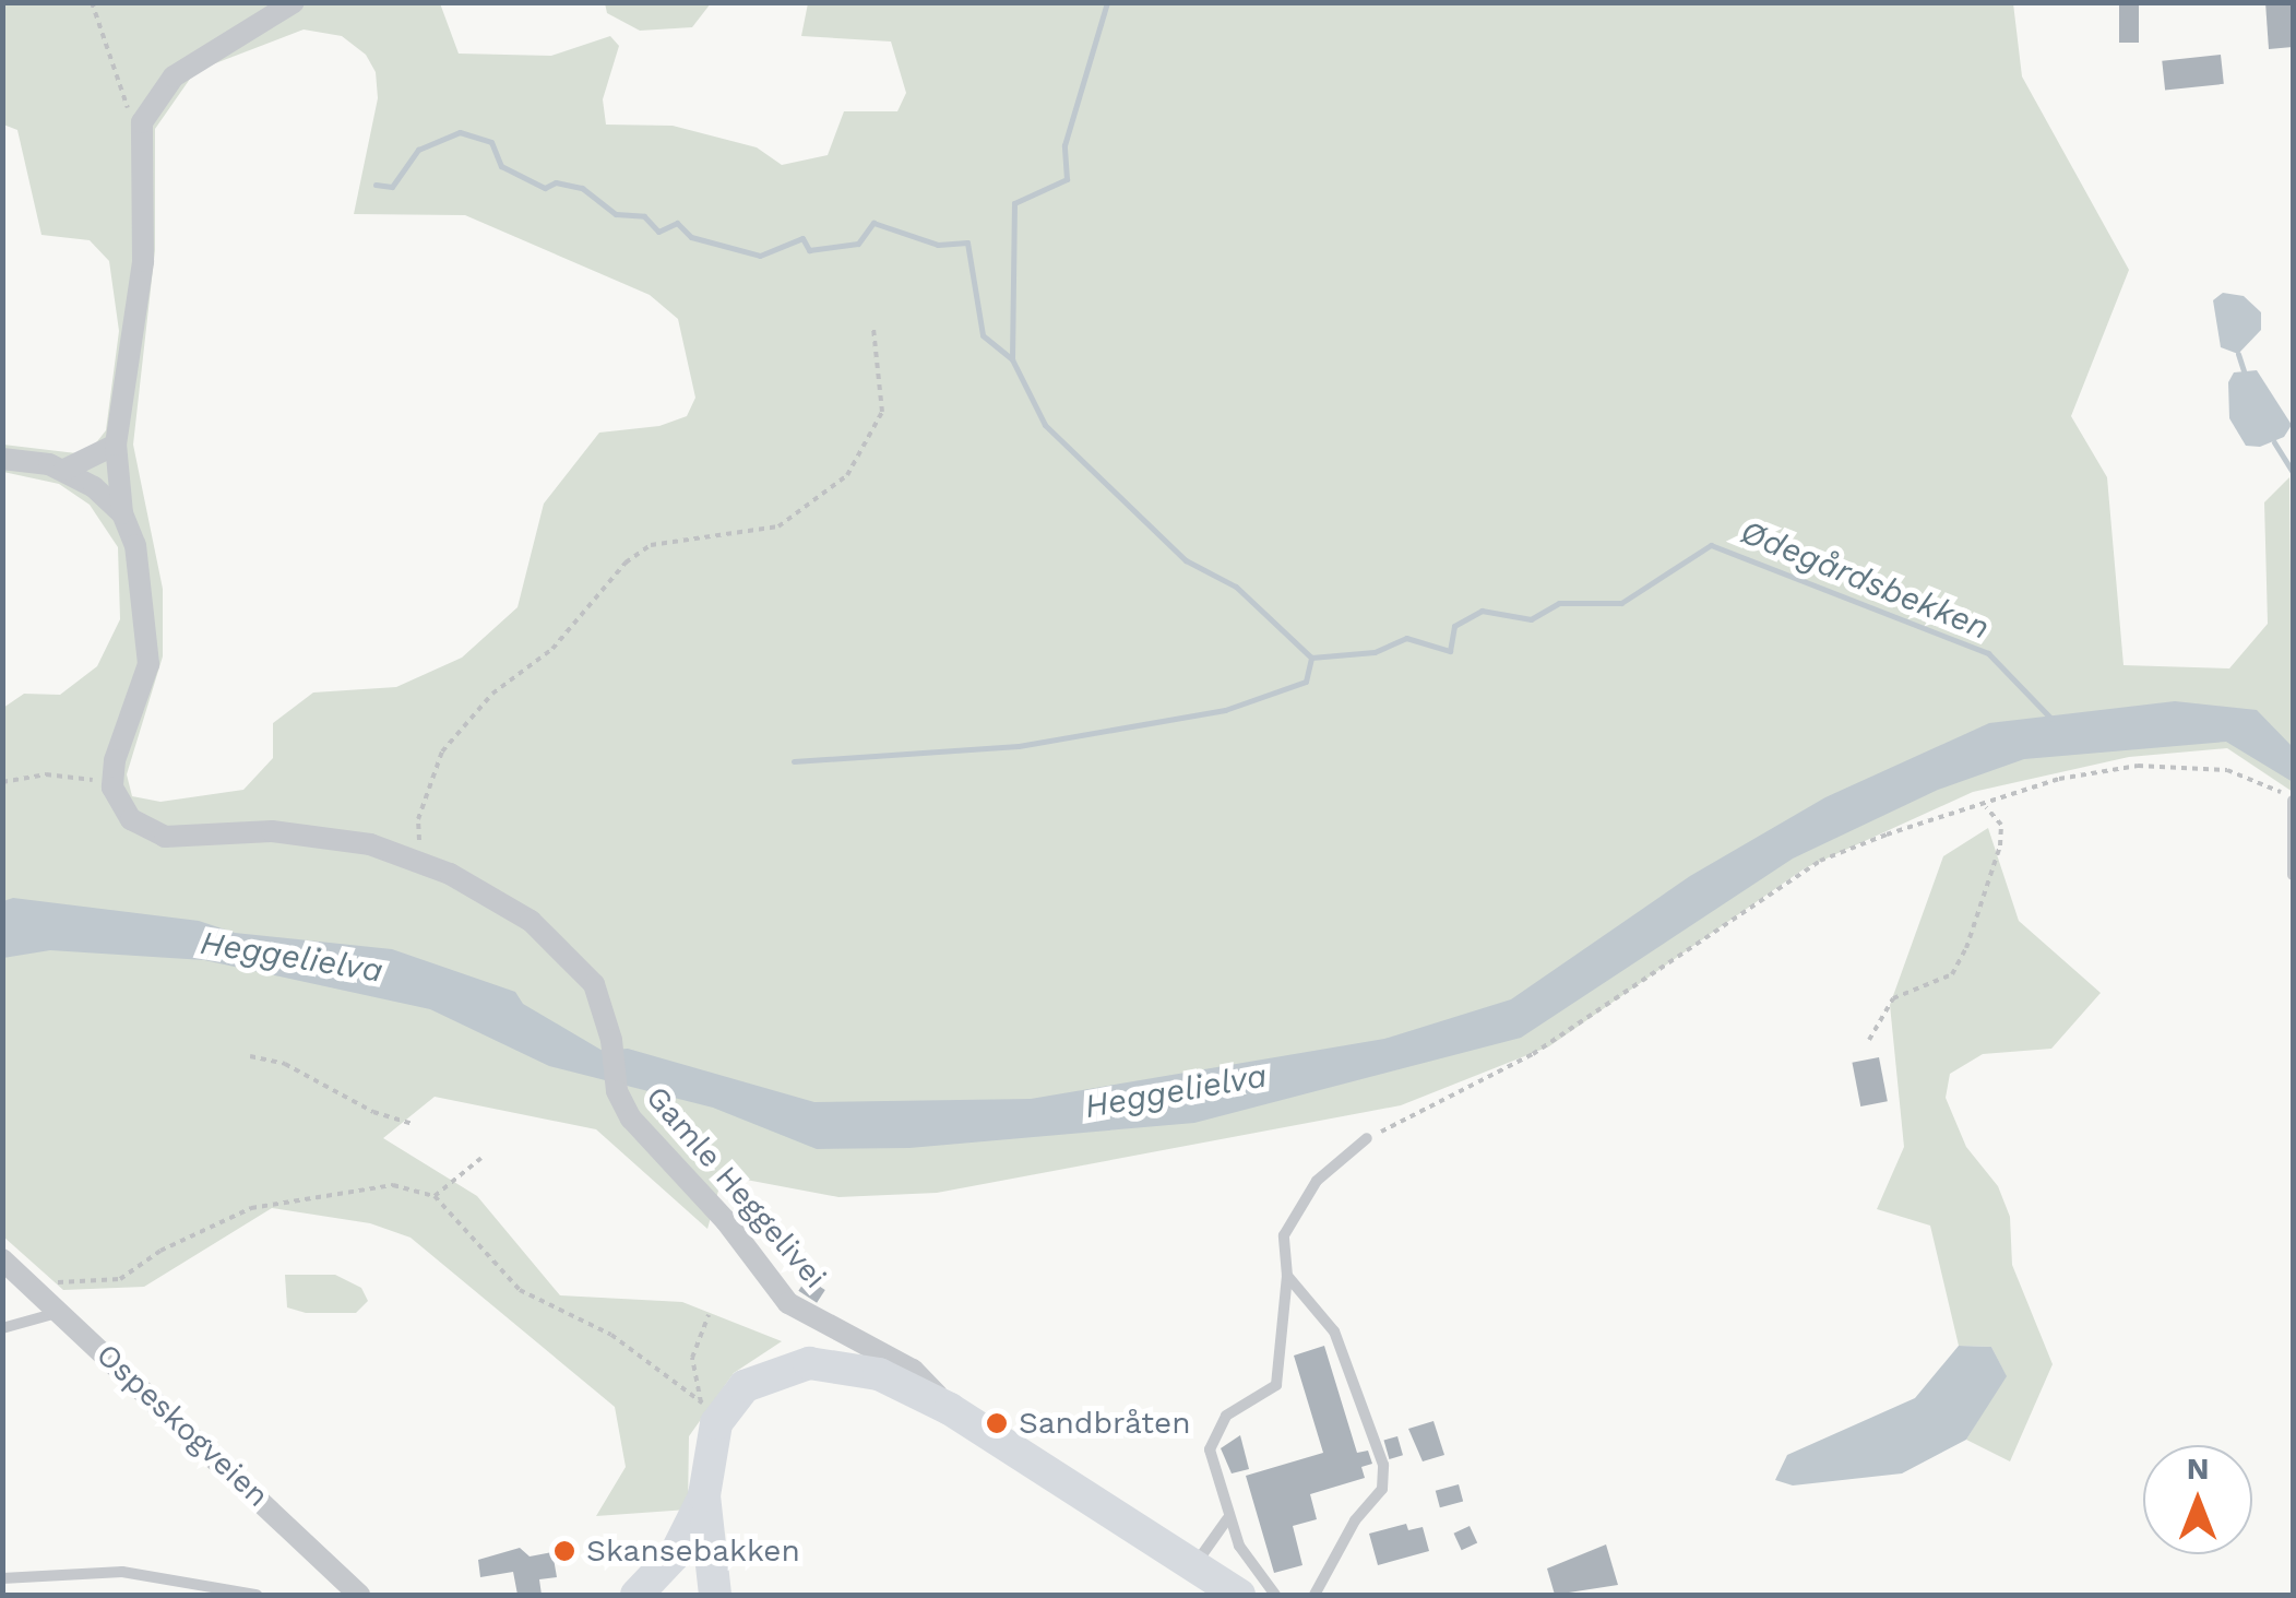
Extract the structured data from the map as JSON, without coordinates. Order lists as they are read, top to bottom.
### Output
{
  "streets": {
    "street": ["Gamle Heggelivei", "Ospeskogveien"]
  },
  "water": ["Ødegårdsbekken", "Heggelielva"],
  "places": ["Sandbråten", "Skansebakken"],
  "north": "top"
}
